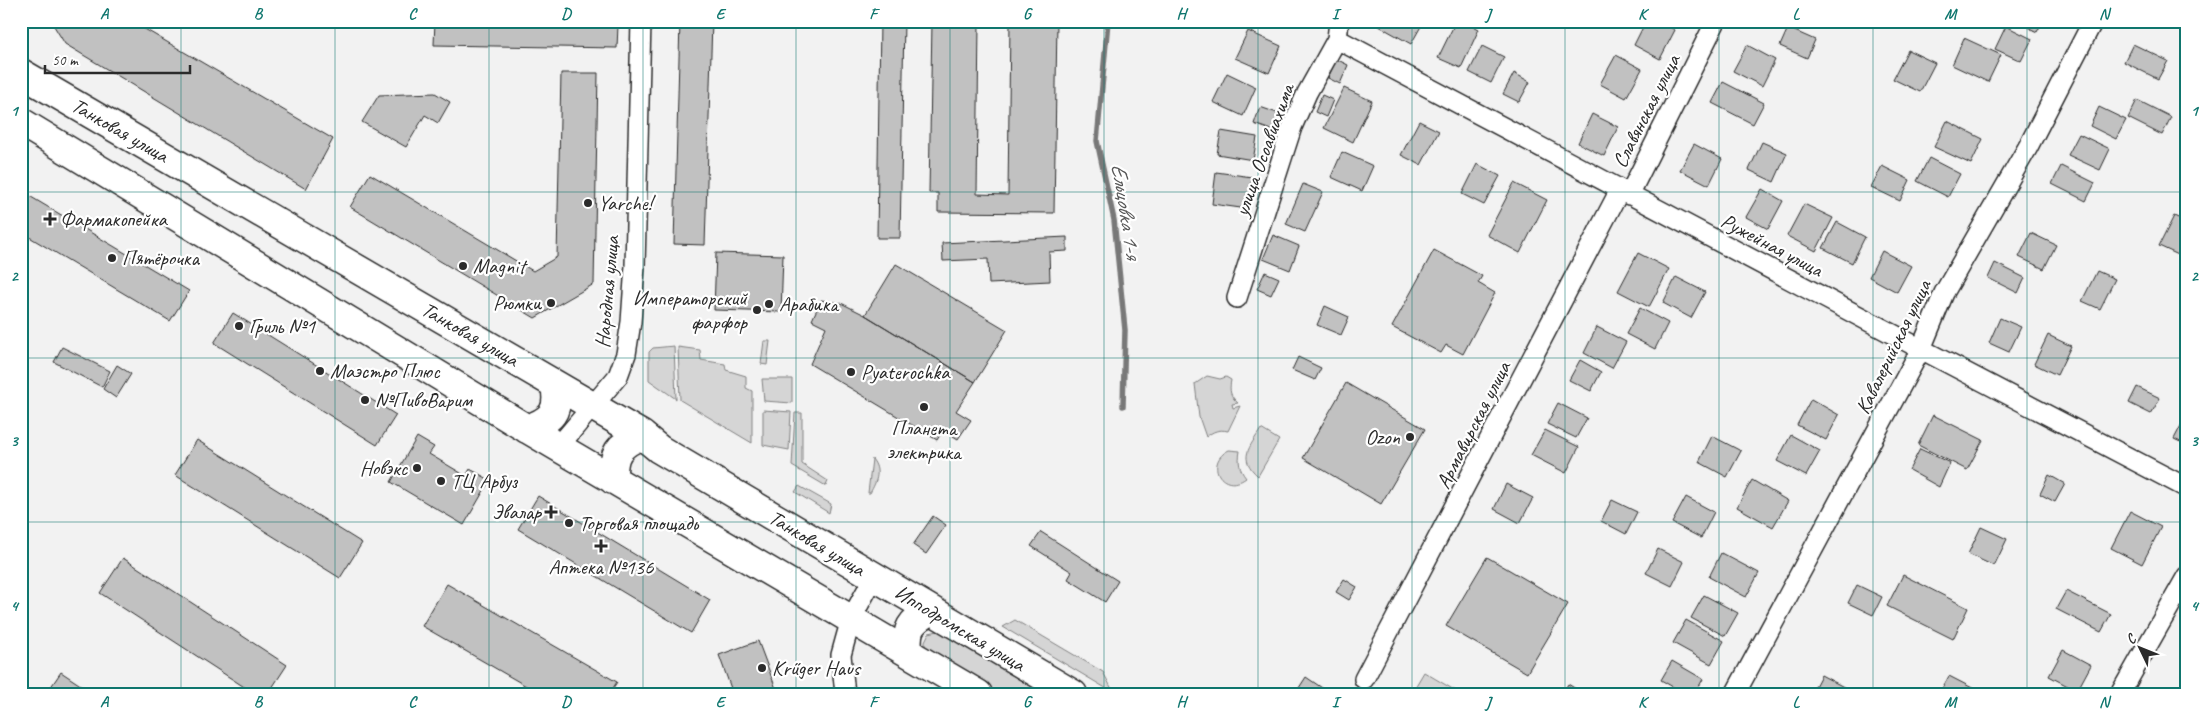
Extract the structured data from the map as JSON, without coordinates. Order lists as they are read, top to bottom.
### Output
{
  "streets": {
    "highway": ["Танковая улица", "Ипподромская улица"],
    "street": [
      "Славянская улица",
      "улица Осоавиахима",
      "Ружейная улица",
      "Народная улица",
      "Кавалерийская улица",
      "Армавирская улица"
    ]
  },
  "crossings": [
    ["Славянская улица", "Ружейная улица"],
    ["Славянская улица", "Армавирская улица"],
    ["Танковая улица", "Народная улица"],
    ["Танковая улица", "Ипподромская улица"],
    ["улица Осоавиахима", "Ружейная улица"],
    ["Ружейная улица", "Кавалерийская улица"],
    ["Ружейная улица", "Армавирская улица"]
  ],
  "water": ["Ельцовка 1-я"],
  "places": {
    "other": [
      "Yarche!",
      "Пятёрочка",
      "Magnit",
      "Рюмки",
      "Арабика",
      "Императорский фарфор",
      "Гриль №1",
      "Маэстро Плюс",
      "Pyaterochka",
      "№ПивоВарим",
      "Планета электрика",
      "Ozon",
      "Новэкс",
      "ТЦ Арбуз",
      "Торговая площадь",
      "Krűger Haus"
    ],
    "health": ["Фармакопейка", "Эвалар", "Аптека №136"]
  },
  "scale_bar": "50 m",
  "north": "top left",
  "grid": {
    "columns": [
      "A",
      "B",
      "C",
      "D",
      "E",
      "F",
      "G",
      "H",
      "I",
      "J",
      "K",
      "L",
      "M",
      "N"
    ],
    "rows": [
      "1",
      "2",
      "3",
      "4"
    ]
  }
}
